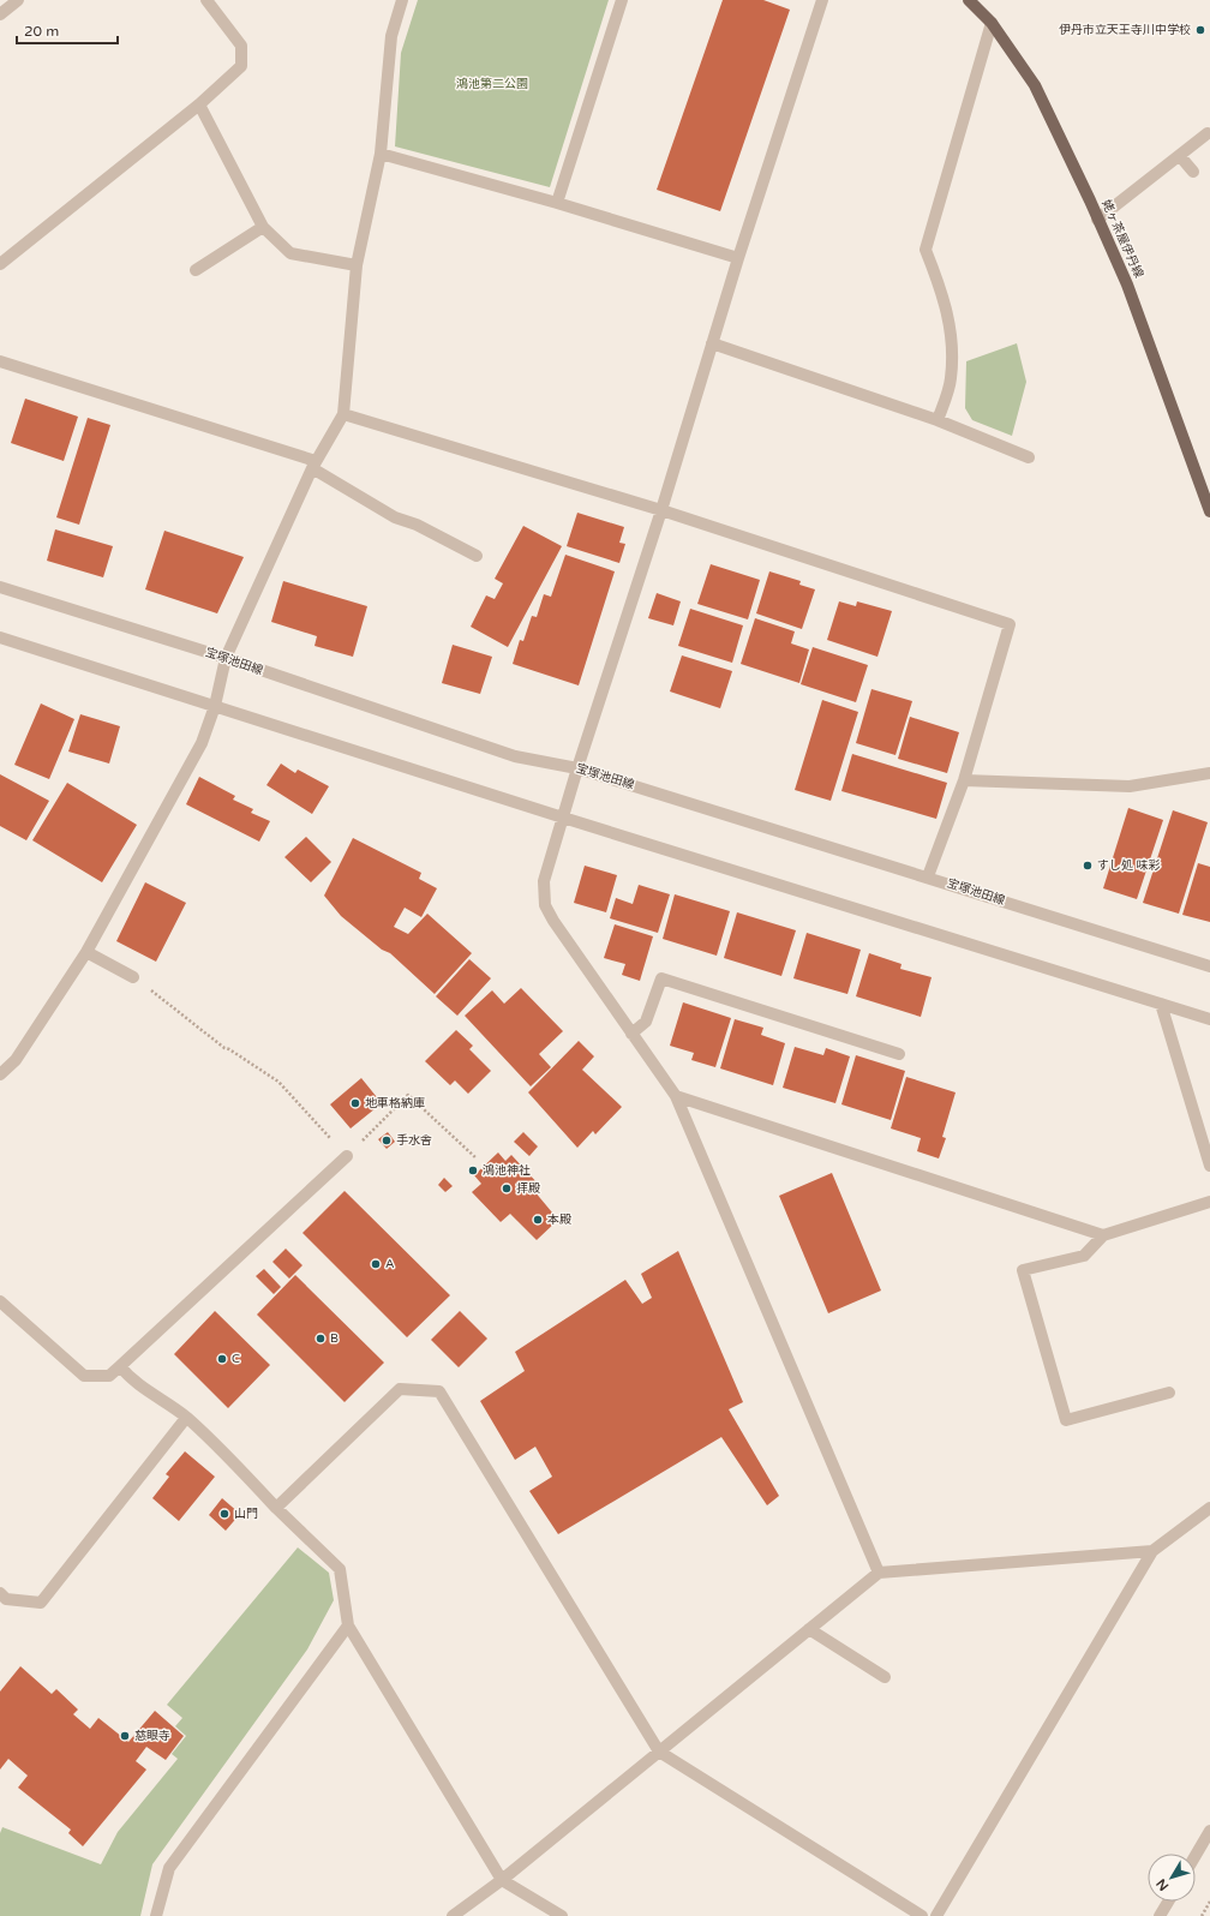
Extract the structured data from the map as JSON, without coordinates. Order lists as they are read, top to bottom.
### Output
{
  "streets": {
    "main road": ["姥ヶ茶屋伊丹線"],
    "street": ["宝塚池田線"]
  },
  "parks": ["鴻池第二公園"],
  "places": [
    "伊丹市立天王寺川中学校",
    "すし処 味彩",
    "地車格納庫",
    "手水舎",
    "鴻池神社",
    "拝殿",
    "本殿",
    "A",
    "B",
    "C",
    "山門",
    "慈眼寺"
  ],
  "scale_bar": "20 m",
  "north": "bottom left"
}
